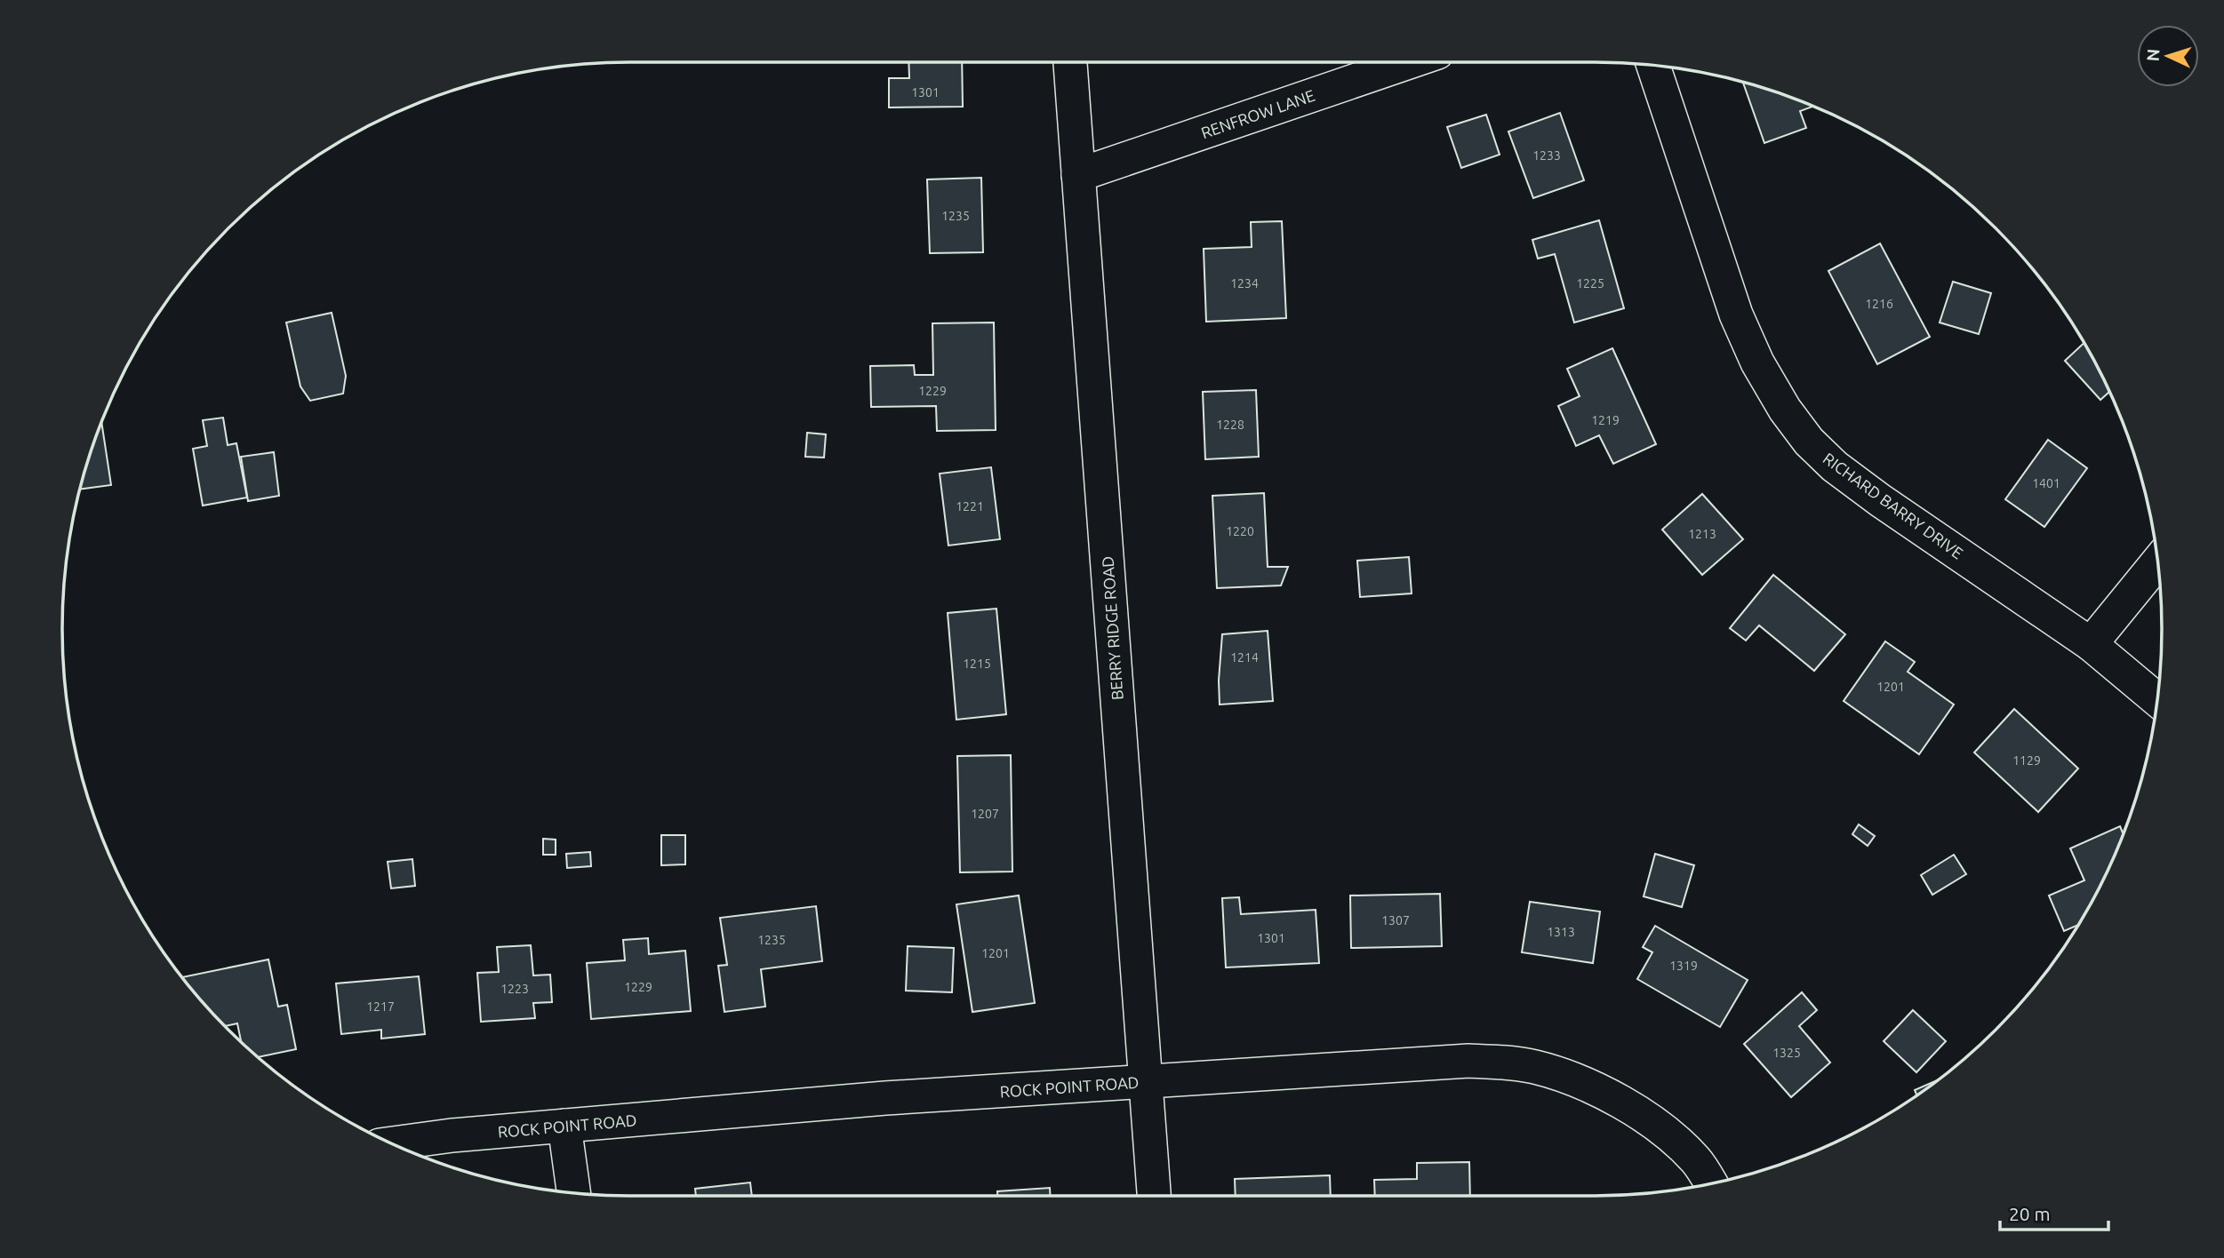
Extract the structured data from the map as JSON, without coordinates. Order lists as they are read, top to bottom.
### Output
{
  "streets": {
    "street": [
      "RENFROW LANE",
      "RICHARD BARRY DRIVE",
      "BERRY RIDGE ROAD",
      "ROCK POINT ROAD"
    ]
  },
  "crossings": [
    ["RENFROW LANE", "BERRY RIDGE ROAD"],
    ["BERRY RIDGE ROAD", "ROCK POINT ROAD"]
  ],
  "house_numbers": [
    "1301",
    "1233",
    "1235",
    "1234",
    "1225",
    "1216",
    "1229",
    "1219",
    "1228",
    "1401",
    "1221",
    "1220",
    "1213",
    "1214",
    "1215",
    "1201",
    "1129",
    "1207",
    "1307",
    "1313",
    "1301",
    "1235",
    "1201",
    "1319",
    "1229",
    "1223",
    "1217",
    "1325"
  ],
  "scale_bar": "20 m",
  "north": "left"
}
